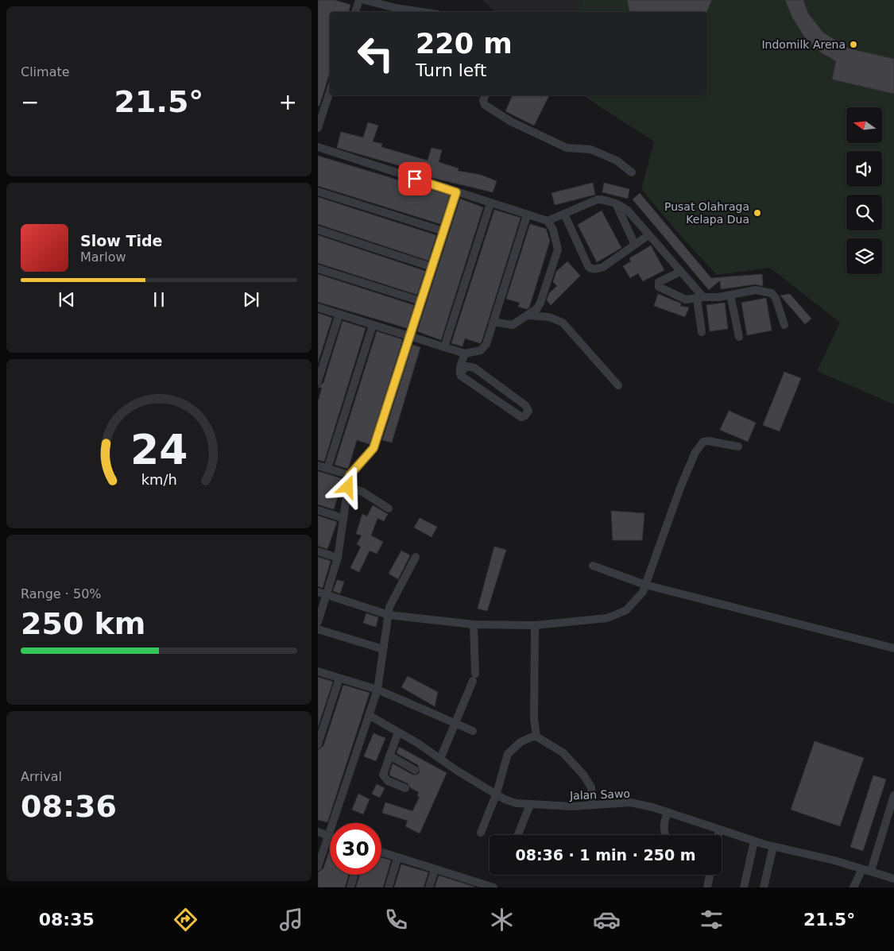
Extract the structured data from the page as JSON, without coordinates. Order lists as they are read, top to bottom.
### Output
{
  "streets": {
    "street": ["Jalan Sawo"]
  },
  "places": ["Indomilk Arena", "Pusat Olahraga Kelapa Dua"],
  "north": "left",
  "page": {
    "tile": [
      "Climate",
      ["Range · 50%", "250 km"],
      ["Arrival", "08:36"]
    ],
    "turn": ["220 m", "Turn left"],
    "heat": ["−", "21.5°", "+"],
    "song": ["Slow Tide", "Marlow"],
    "limit": "30",
    "trip": "08:36 · 1 min · 250 m",
    "tabs": ["08:35", "21.5°"],
    "gauge": ["24", "km/h"]
  }
}
